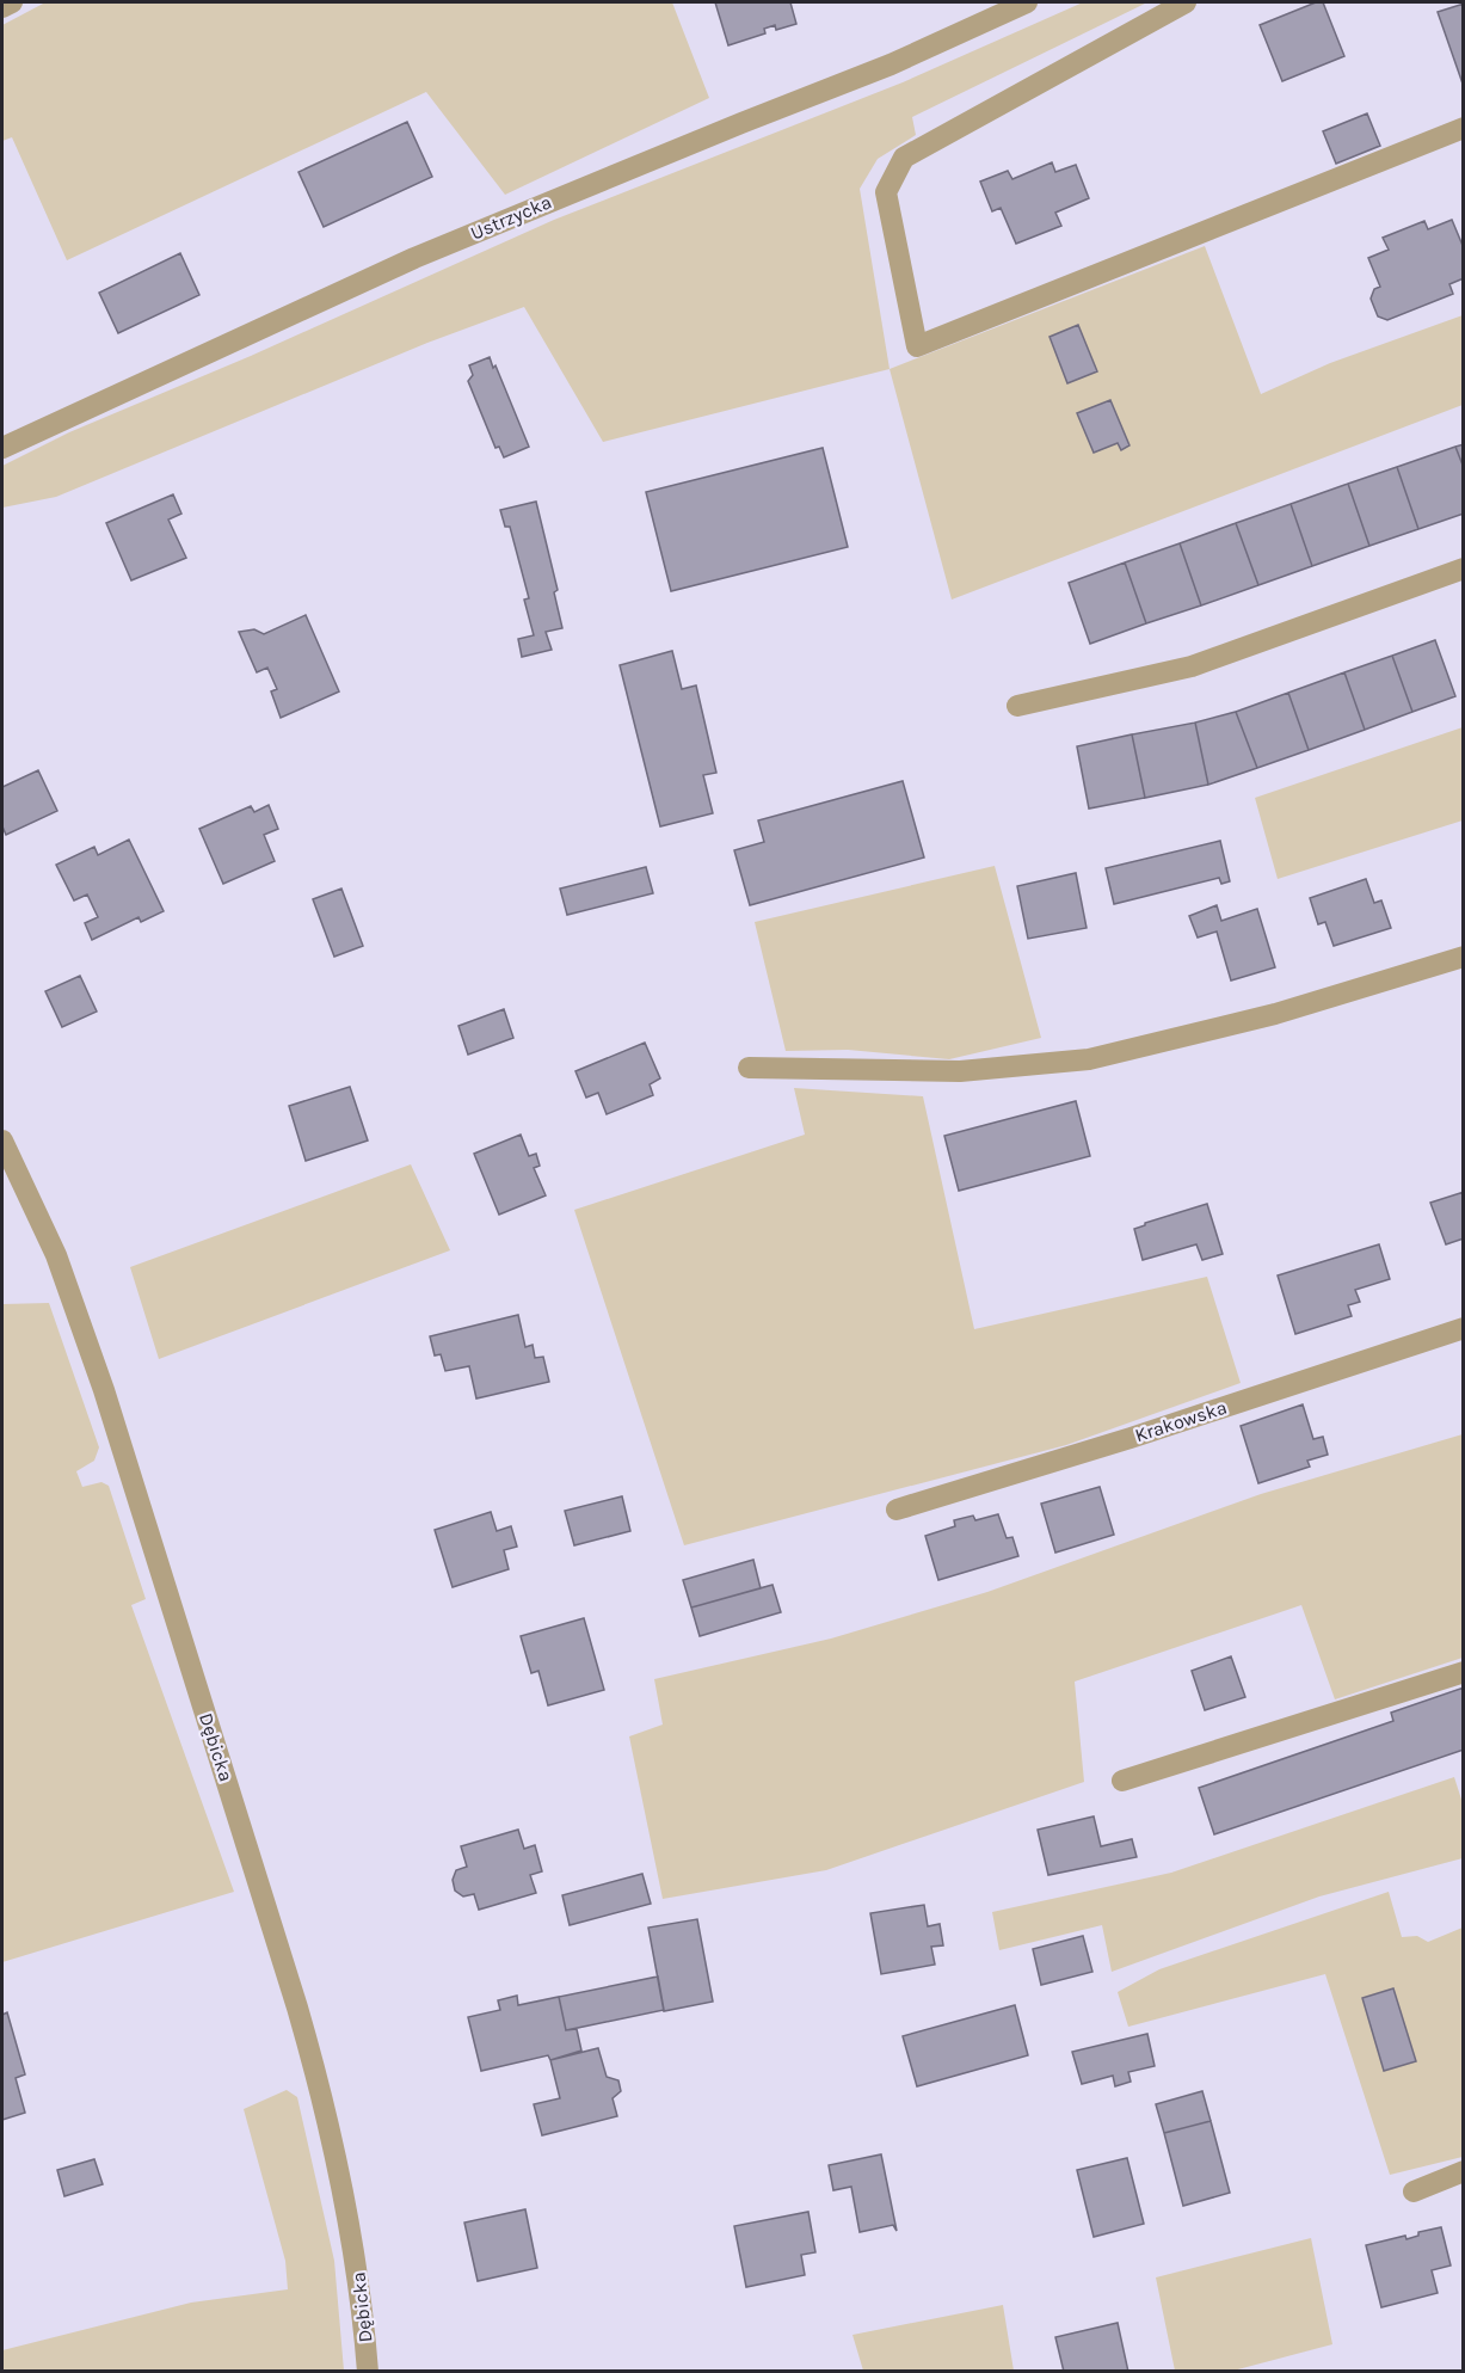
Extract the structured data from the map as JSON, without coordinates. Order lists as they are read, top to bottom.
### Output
{
  "streets": {
    "street": ["Ustrzycka", "Krakowska", "Dębicka"]
  }
}
